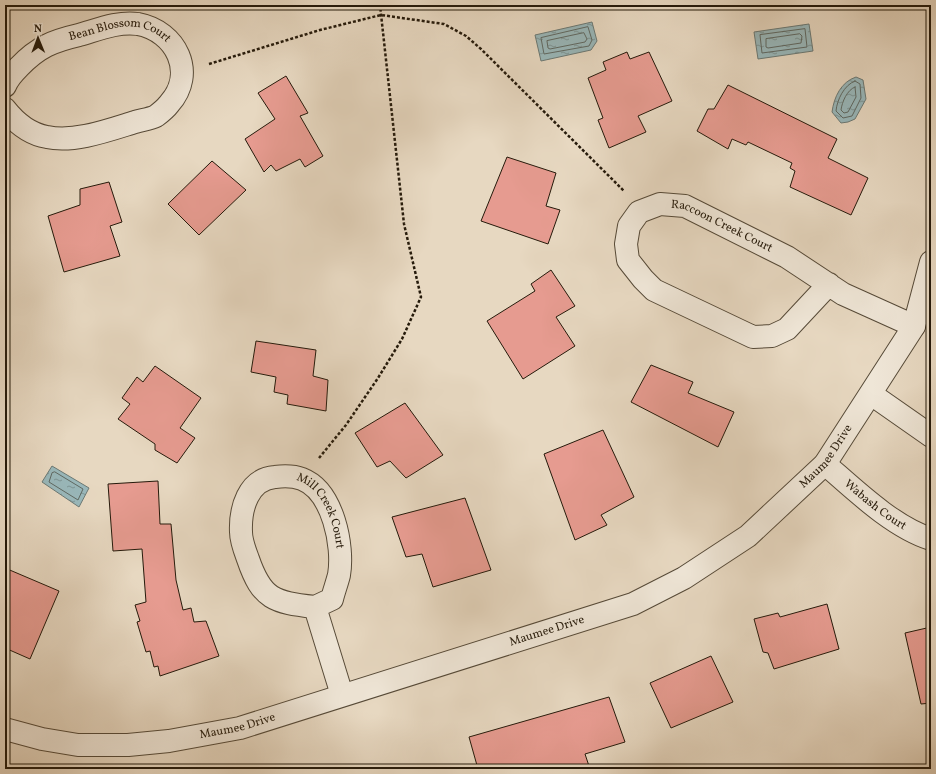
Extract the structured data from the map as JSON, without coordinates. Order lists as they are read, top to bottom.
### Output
{
  "streets": {
    "street": [
      "Bean Blossom Court",
      "Raccoon Creek Court",
      "Maumee Drive",
      "Wabash Court",
      "Mill Creek Court"
    ]
  },
  "crossings": [
    ["Raccoon Creek Court", "Maumee Drive"],
    ["Maumee Drive", "Wabash Court"]
  ],
  "north": "top"
}
